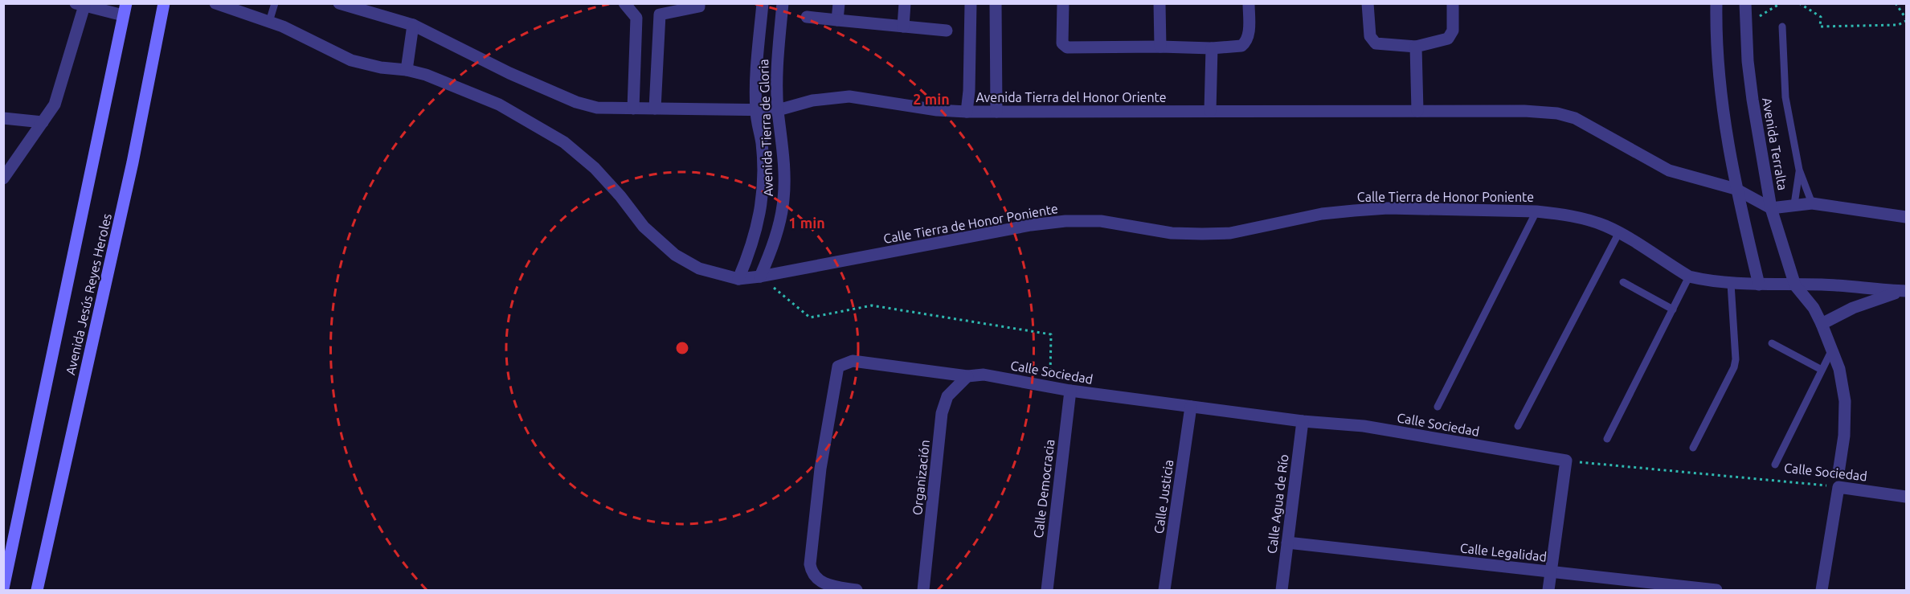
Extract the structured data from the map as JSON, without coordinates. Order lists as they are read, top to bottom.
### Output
{
  "streets": {
    "street": [
      "Avenida Tierra del Honor Oriente",
      "Avenida Tierra de Gloria",
      "Avenida Terralta",
      "Calle Tierra de Honor Poniente",
      "Avenida Jesús Reyes Heroles",
      "Calle Sociedad",
      "Organización",
      "Calle Democracia",
      "Calle Justicia",
      "Calle Agua de Río",
      "Calle Legalidad"
    ]
  },
  "crossings": [
    ["Avenida Tierra del Honor Oriente", "Avenida Tierra de Gloria"],
    ["Avenida Tierra del Honor Oriente", "Avenida Terralta"],
    ["Avenida Tierra de Gloria", "Calle Tierra de Honor Poniente"],
    ["Avenida Terralta", "Calle Tierra de Honor Poniente"],
    ["Calle Sociedad", "Organización"],
    ["Calle Sociedad", "Calle Democracia"],
    ["Calle Sociedad", "Calle Justicia"],
    ["Calle Sociedad", "Calle Agua de Río"],
    ["Calle Agua de Río", "Calle Legalidad"]
  ],
  "rings": ["2 min", "1 min"]
}
